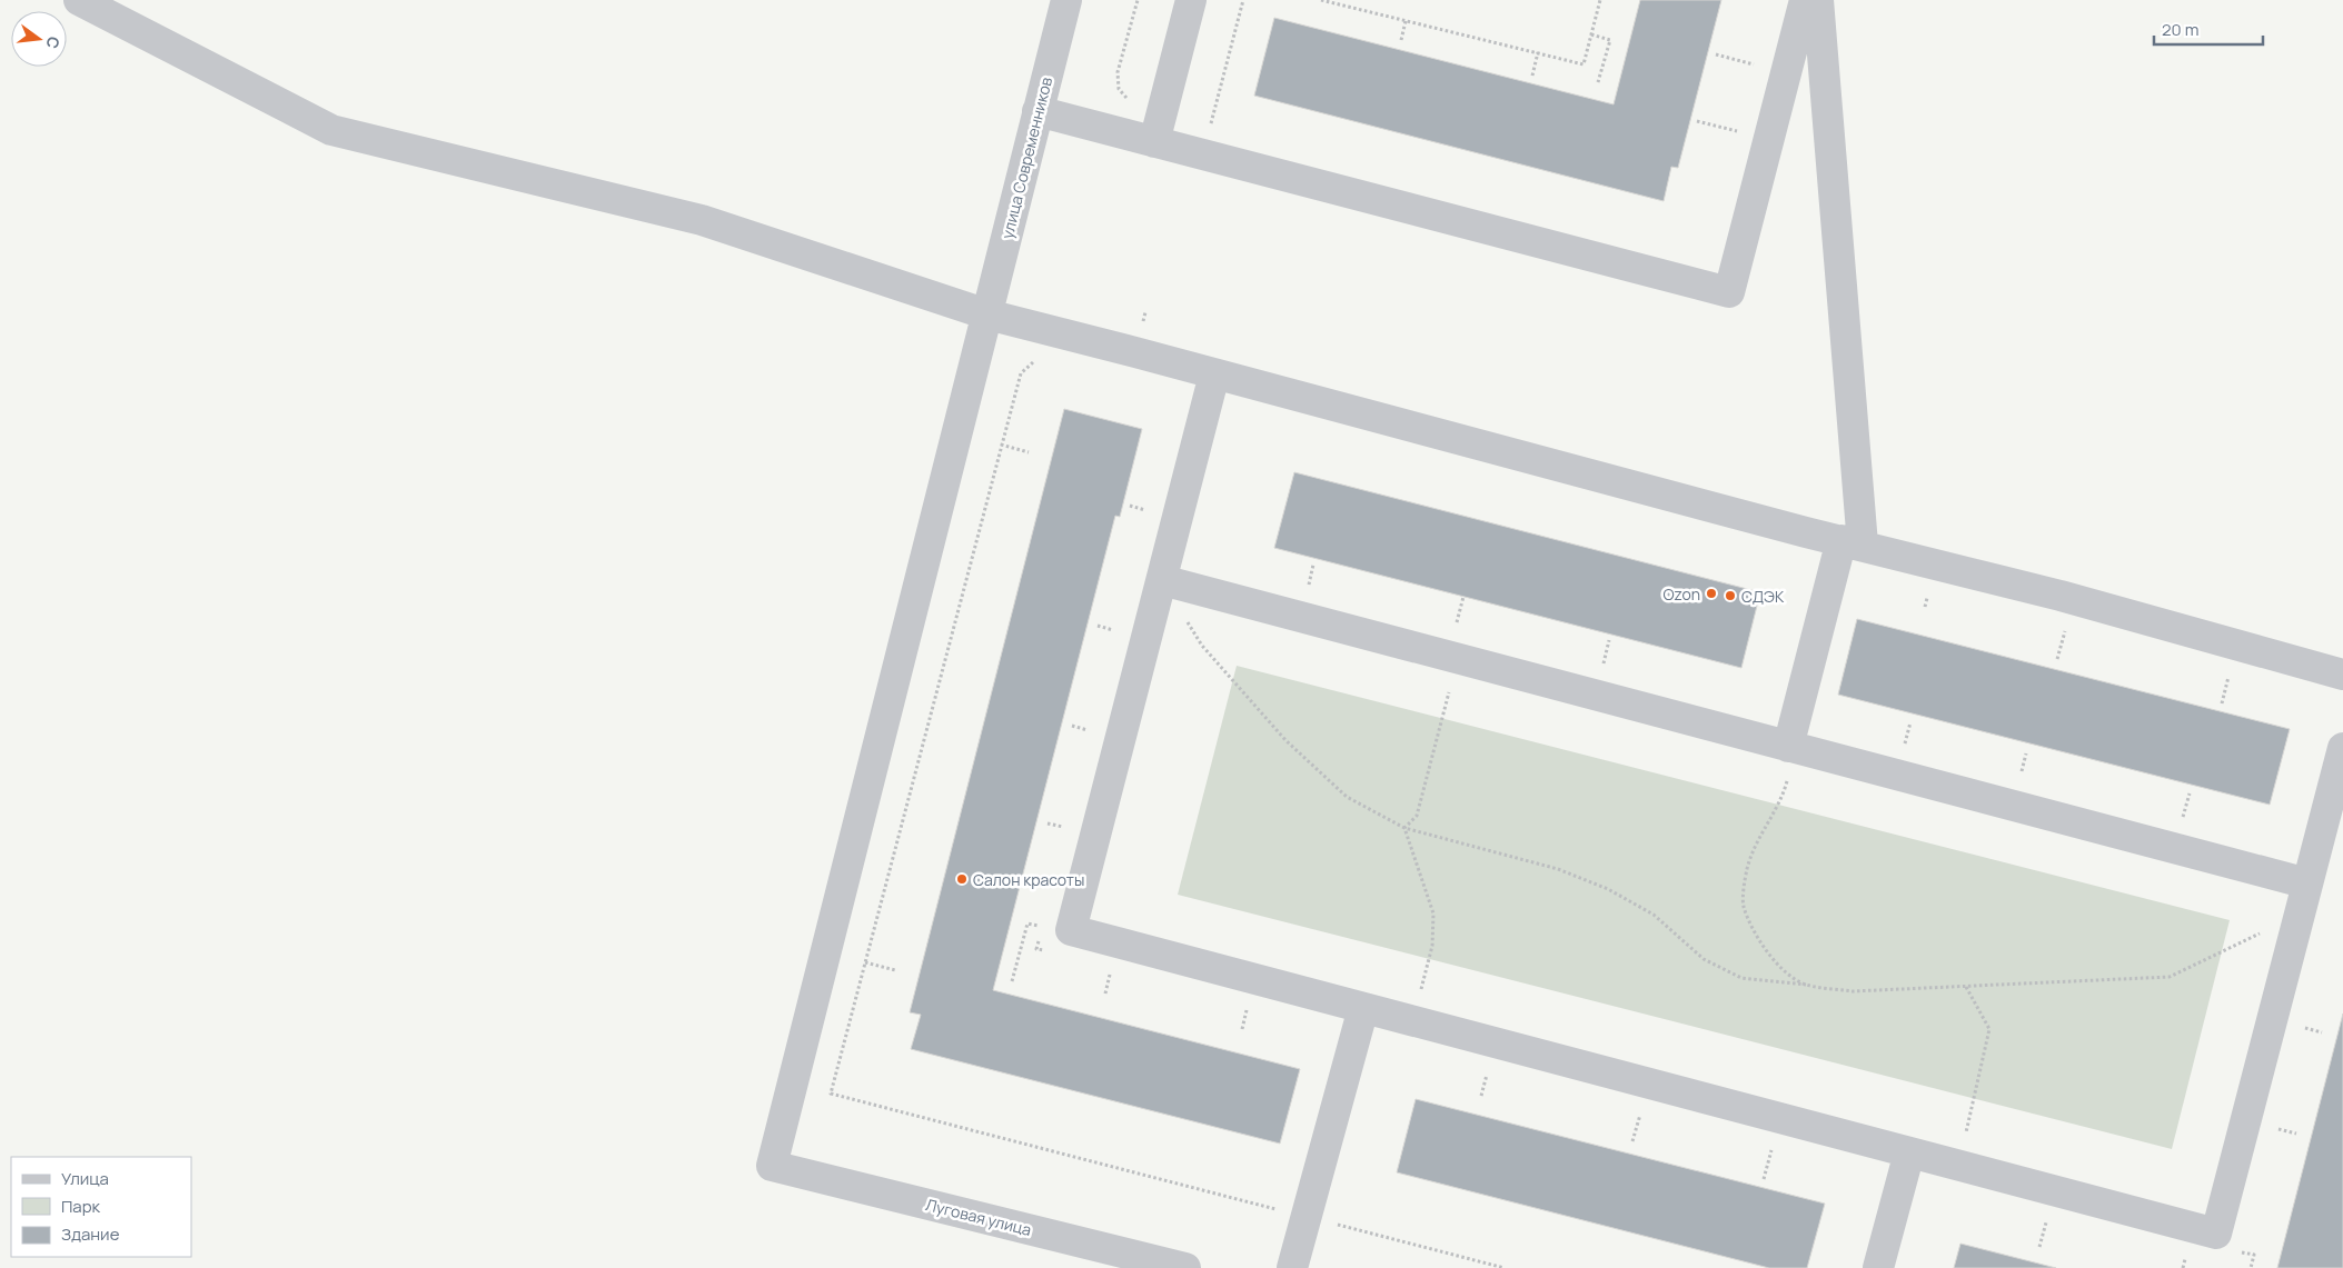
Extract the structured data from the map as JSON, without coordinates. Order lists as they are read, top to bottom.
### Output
{
  "streets": {
    "street": ["улица Современников", "Луговая улица"]
  },
  "crossings": [
    ["улица Современников", "Луговая улица"]
  ],
  "places": ["Ozon", "СДЭК", "Салон красоты"],
  "legend": ["Улица", "Парк", "Здание"],
  "scale_bar": "20 m",
  "north": "right"
}
